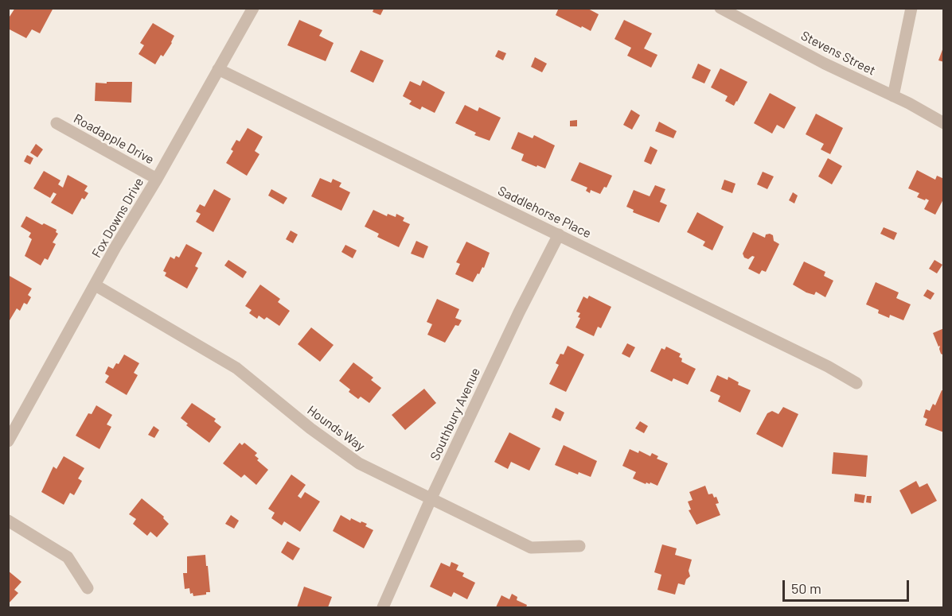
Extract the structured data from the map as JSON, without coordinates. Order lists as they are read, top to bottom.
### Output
{
  "streets": {
    "street": [
      "Stevens Street",
      "Roadapple Drive",
      "Saddlehorse Place",
      "Fox Downs Drive",
      "Southbury Avenue",
      "Hounds Way"
    ]
  },
  "crossings": [
    ["Roadapple Drive", "Fox Downs Drive"],
    ["Saddlehorse Place", "Fox Downs Drive"],
    ["Saddlehorse Place", "Southbury Avenue"],
    ["Fox Downs Drive", "Hounds Way"],
    ["Southbury Avenue", "Hounds Way"]
  ],
  "scale_bar": "50 m"
}
